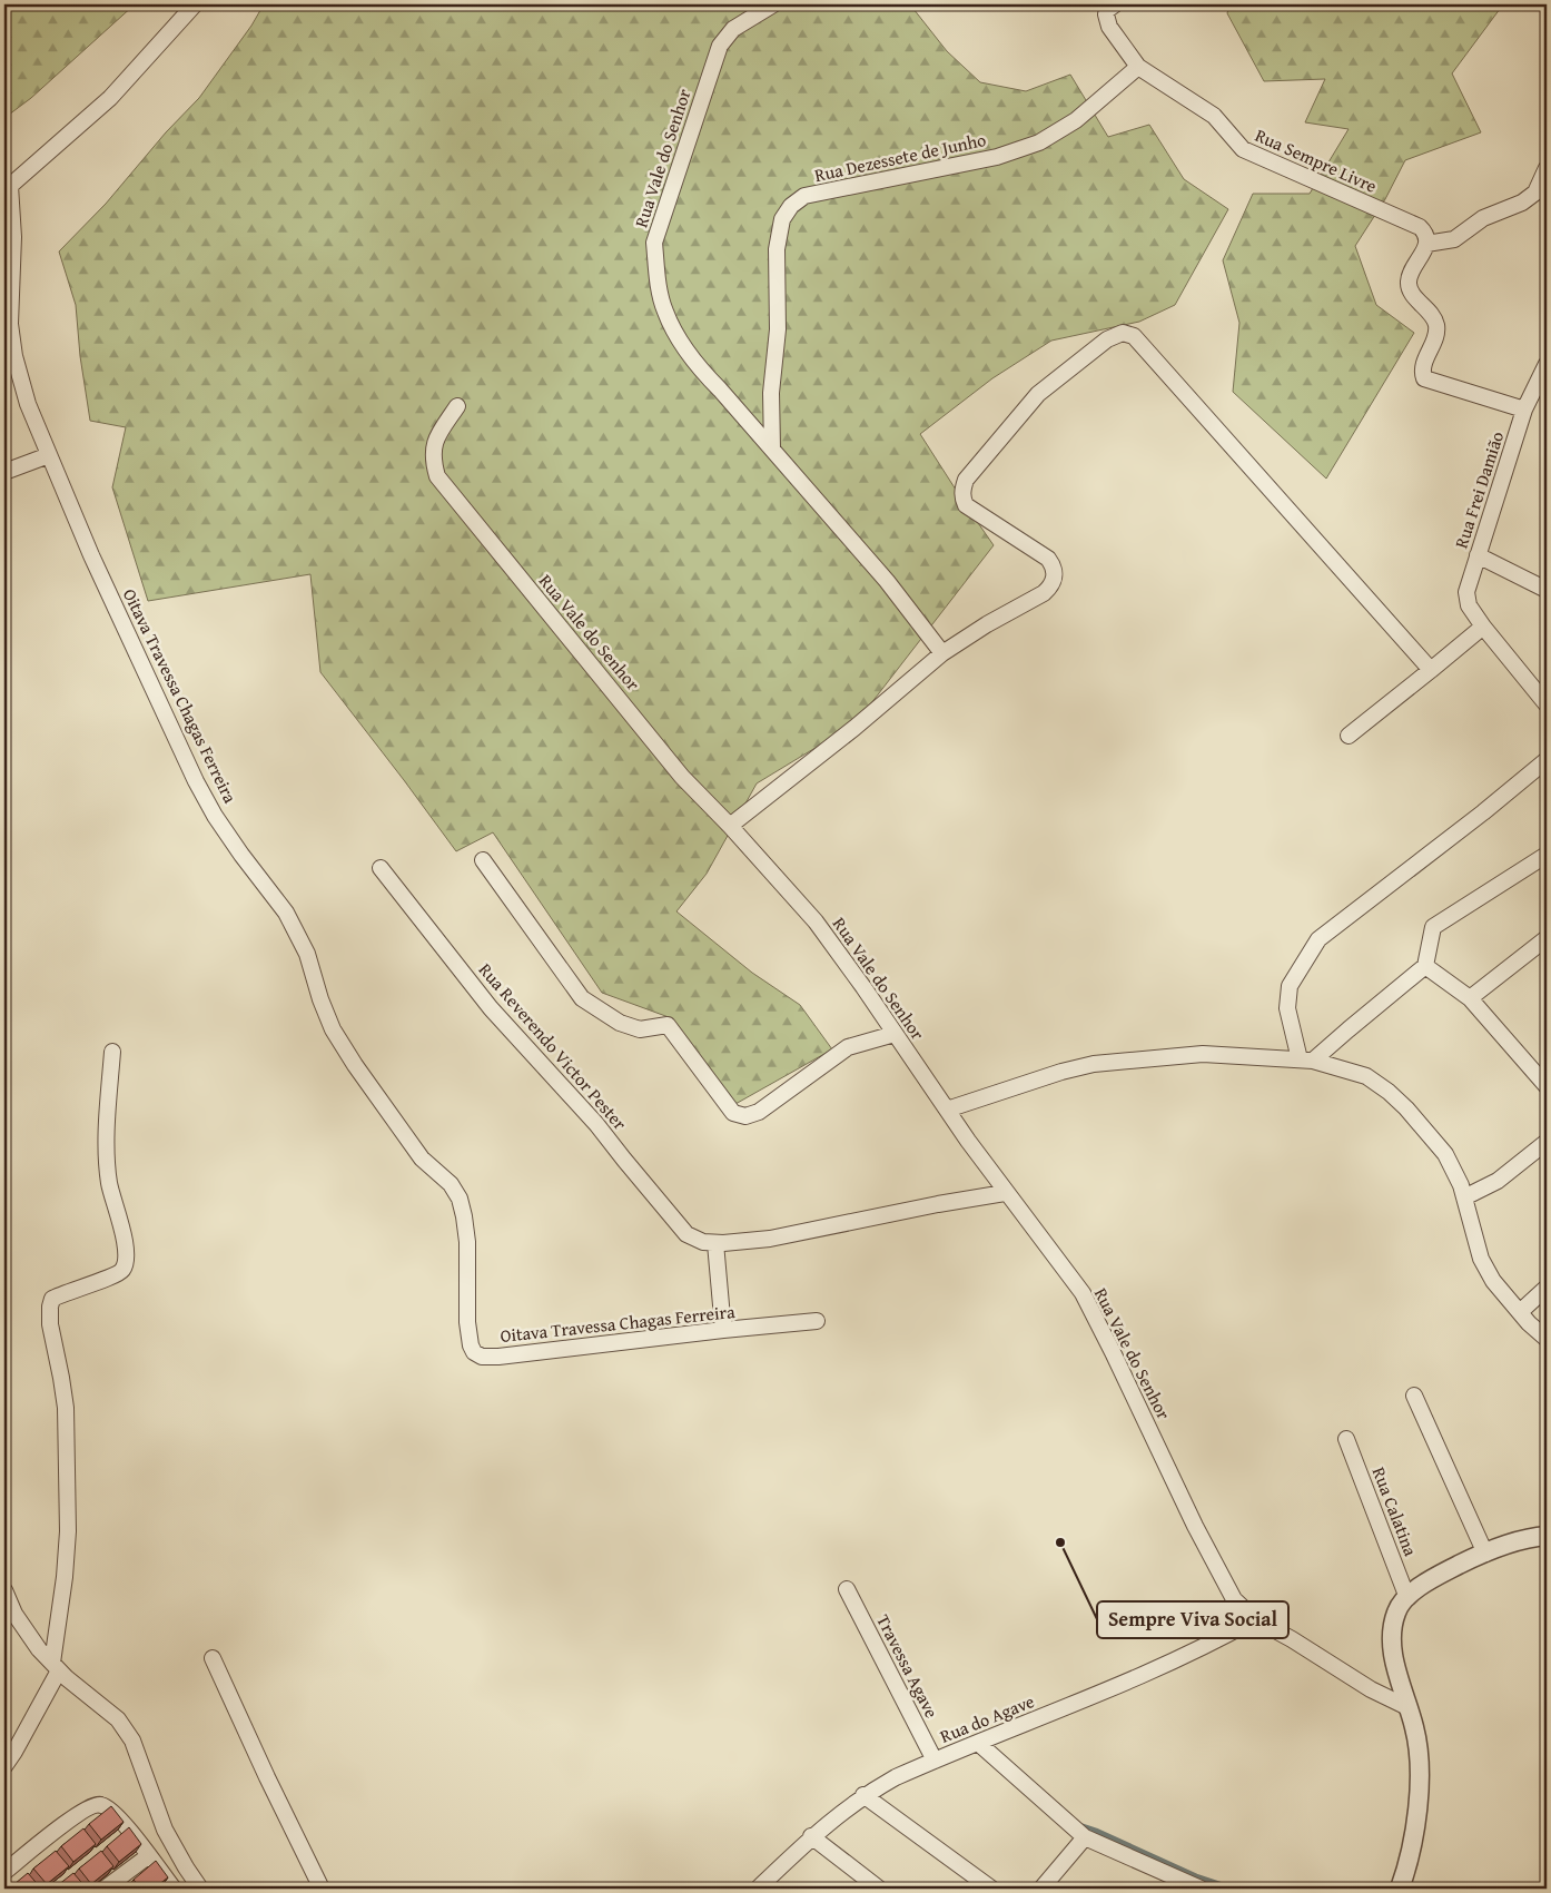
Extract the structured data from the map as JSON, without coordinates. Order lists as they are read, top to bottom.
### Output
{
  "streets": {
    "street": [
      "Rua Dezessete de Junho",
      "Rua Vale do Senhor",
      "Rua Sempre Livre",
      "Rua Frei Damião",
      "Oitava Travessa Chagas Ferreira",
      "Rua Reverendo Victor Pester",
      "Rua Calatina",
      "Travessa Agave",
      "Rua do Agave"
    ]
  },
  "crossings": [
    ["Rua Dezessete de Junho", "Rua Vale do Senhor"],
    ["Rua Dezessete de Junho", "Rua Sempre Livre"],
    ["Rua Vale do Senhor", "Rua do Agave"],
    ["Travessa Agave", "Rua do Agave"]
  ],
  "places": ["Sempre Viva Social"]
}
